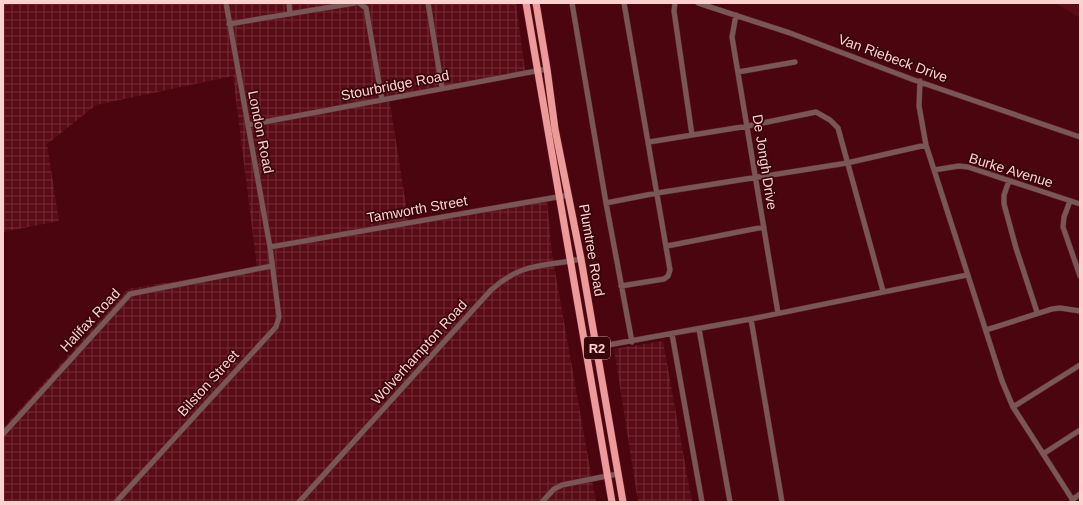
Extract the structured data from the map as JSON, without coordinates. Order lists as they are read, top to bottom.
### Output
{
  "streets": {
    "highway": ["Plumtree Road", "R2"],
    "street": [
      "Van Riebeck Drive",
      "Stourbridge Road",
      "London Road",
      "De Jongh Drive",
      "Burke Avenue",
      "Tamworth Street",
      "Halifax Road",
      "Wolverhampton Road",
      "Bilston Street"
    ]
  },
  "crossings": [
    ["Van Riebeck Drive", "De Jongh Drive"],
    ["Stourbridge Road", "London Road"],
    ["Stourbridge Road", "Plumtree Road"],
    ["London Road", "Tamworth Street"],
    ["London Road", "Halifax Road"],
    ["London Road", "Bilston Street"],
    ["Tamworth Street", "Plumtree Road"],
    ["Plumtree Road", "Wolverhampton Road"],
    ["Halifax Road", "Bilston Street"]
  ]
}
